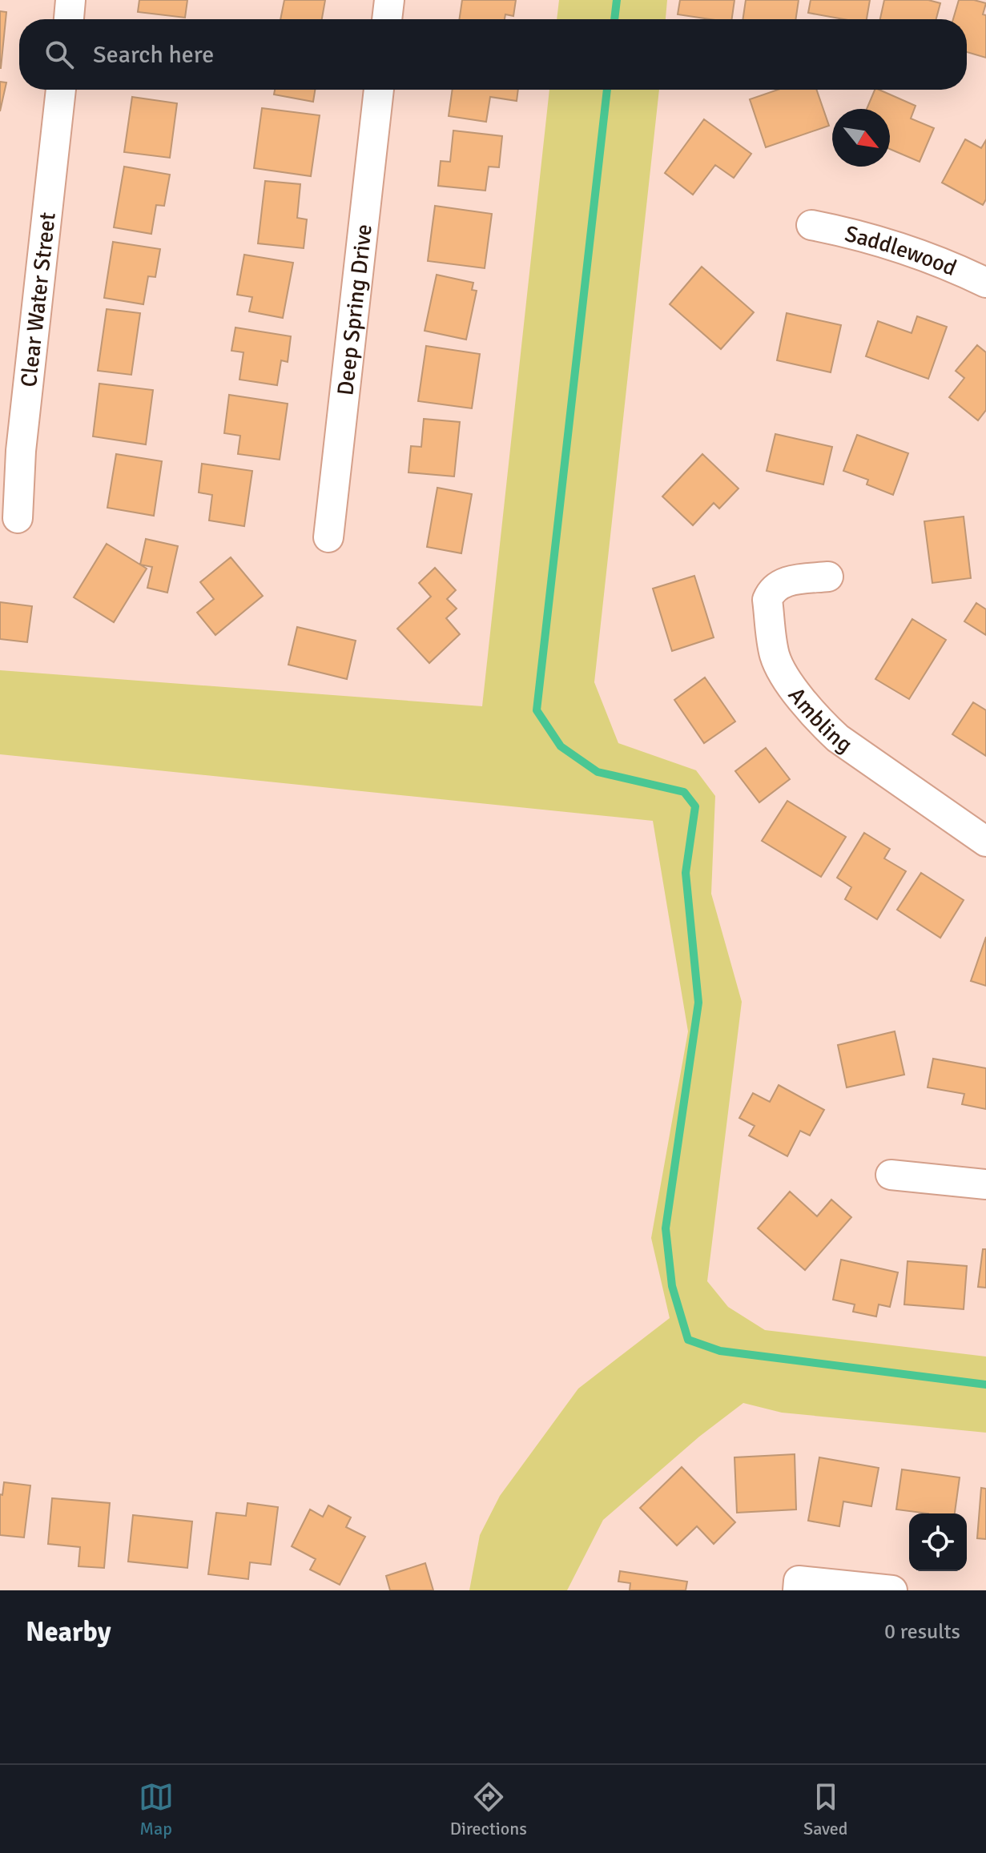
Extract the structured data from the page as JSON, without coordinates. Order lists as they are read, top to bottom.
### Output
{
  "streets": {
    "street": [
      "Saddlewood",
      "Clear Water Street",
      "Deep Spring Drive",
      "Ambling"
    ]
  },
  "north": "bottom right",
  "page": {
    "search": "Search here",
    "heading": ["Nearby", "0 results"],
    "nav": ["Map", "Directions", "Saved"]
  }
}
